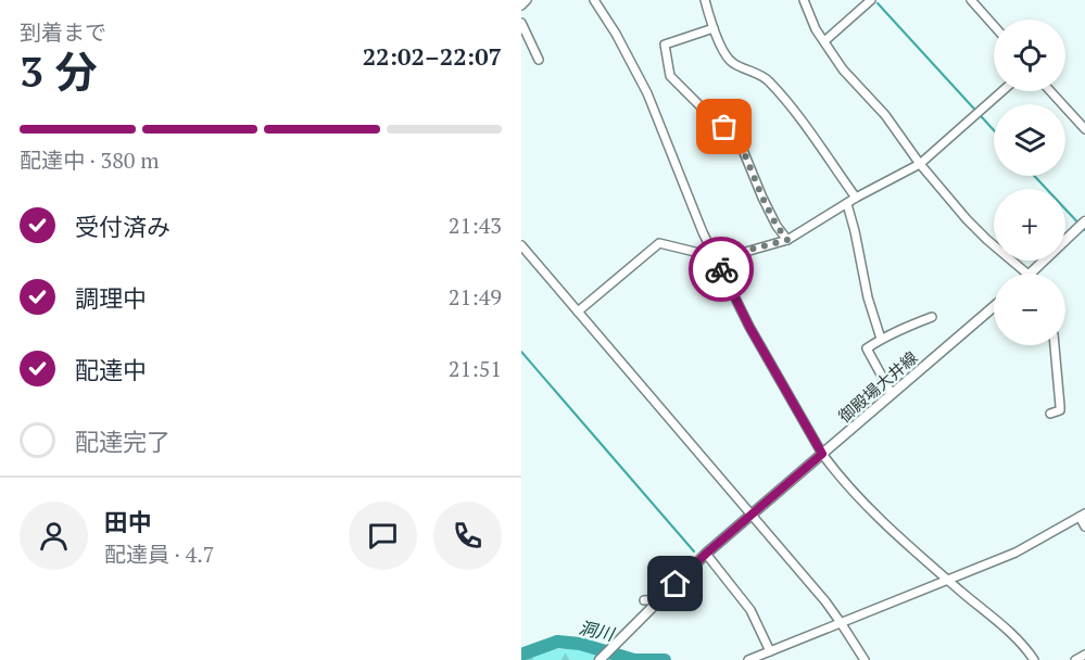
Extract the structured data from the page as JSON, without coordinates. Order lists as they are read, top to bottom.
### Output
{
  "streets": {
    "main road": ["御殿場大井線"]
  },
  "water": ["洞川"],
  "page": {
    "heading": ["3 分", "到着まで", "22:02–22:07"],
    "panel": ["田中", "配達員 · 4.7"],
    "map_buttons": ["+", "−"],
    "bar": "配達中 · 380 m",
    "list": [
      ["受付済み", "21:43"],
      ["調理中", "21:49"],
      ["配達中", "21:51"],
      "配達完了"
    ]
  }
}
